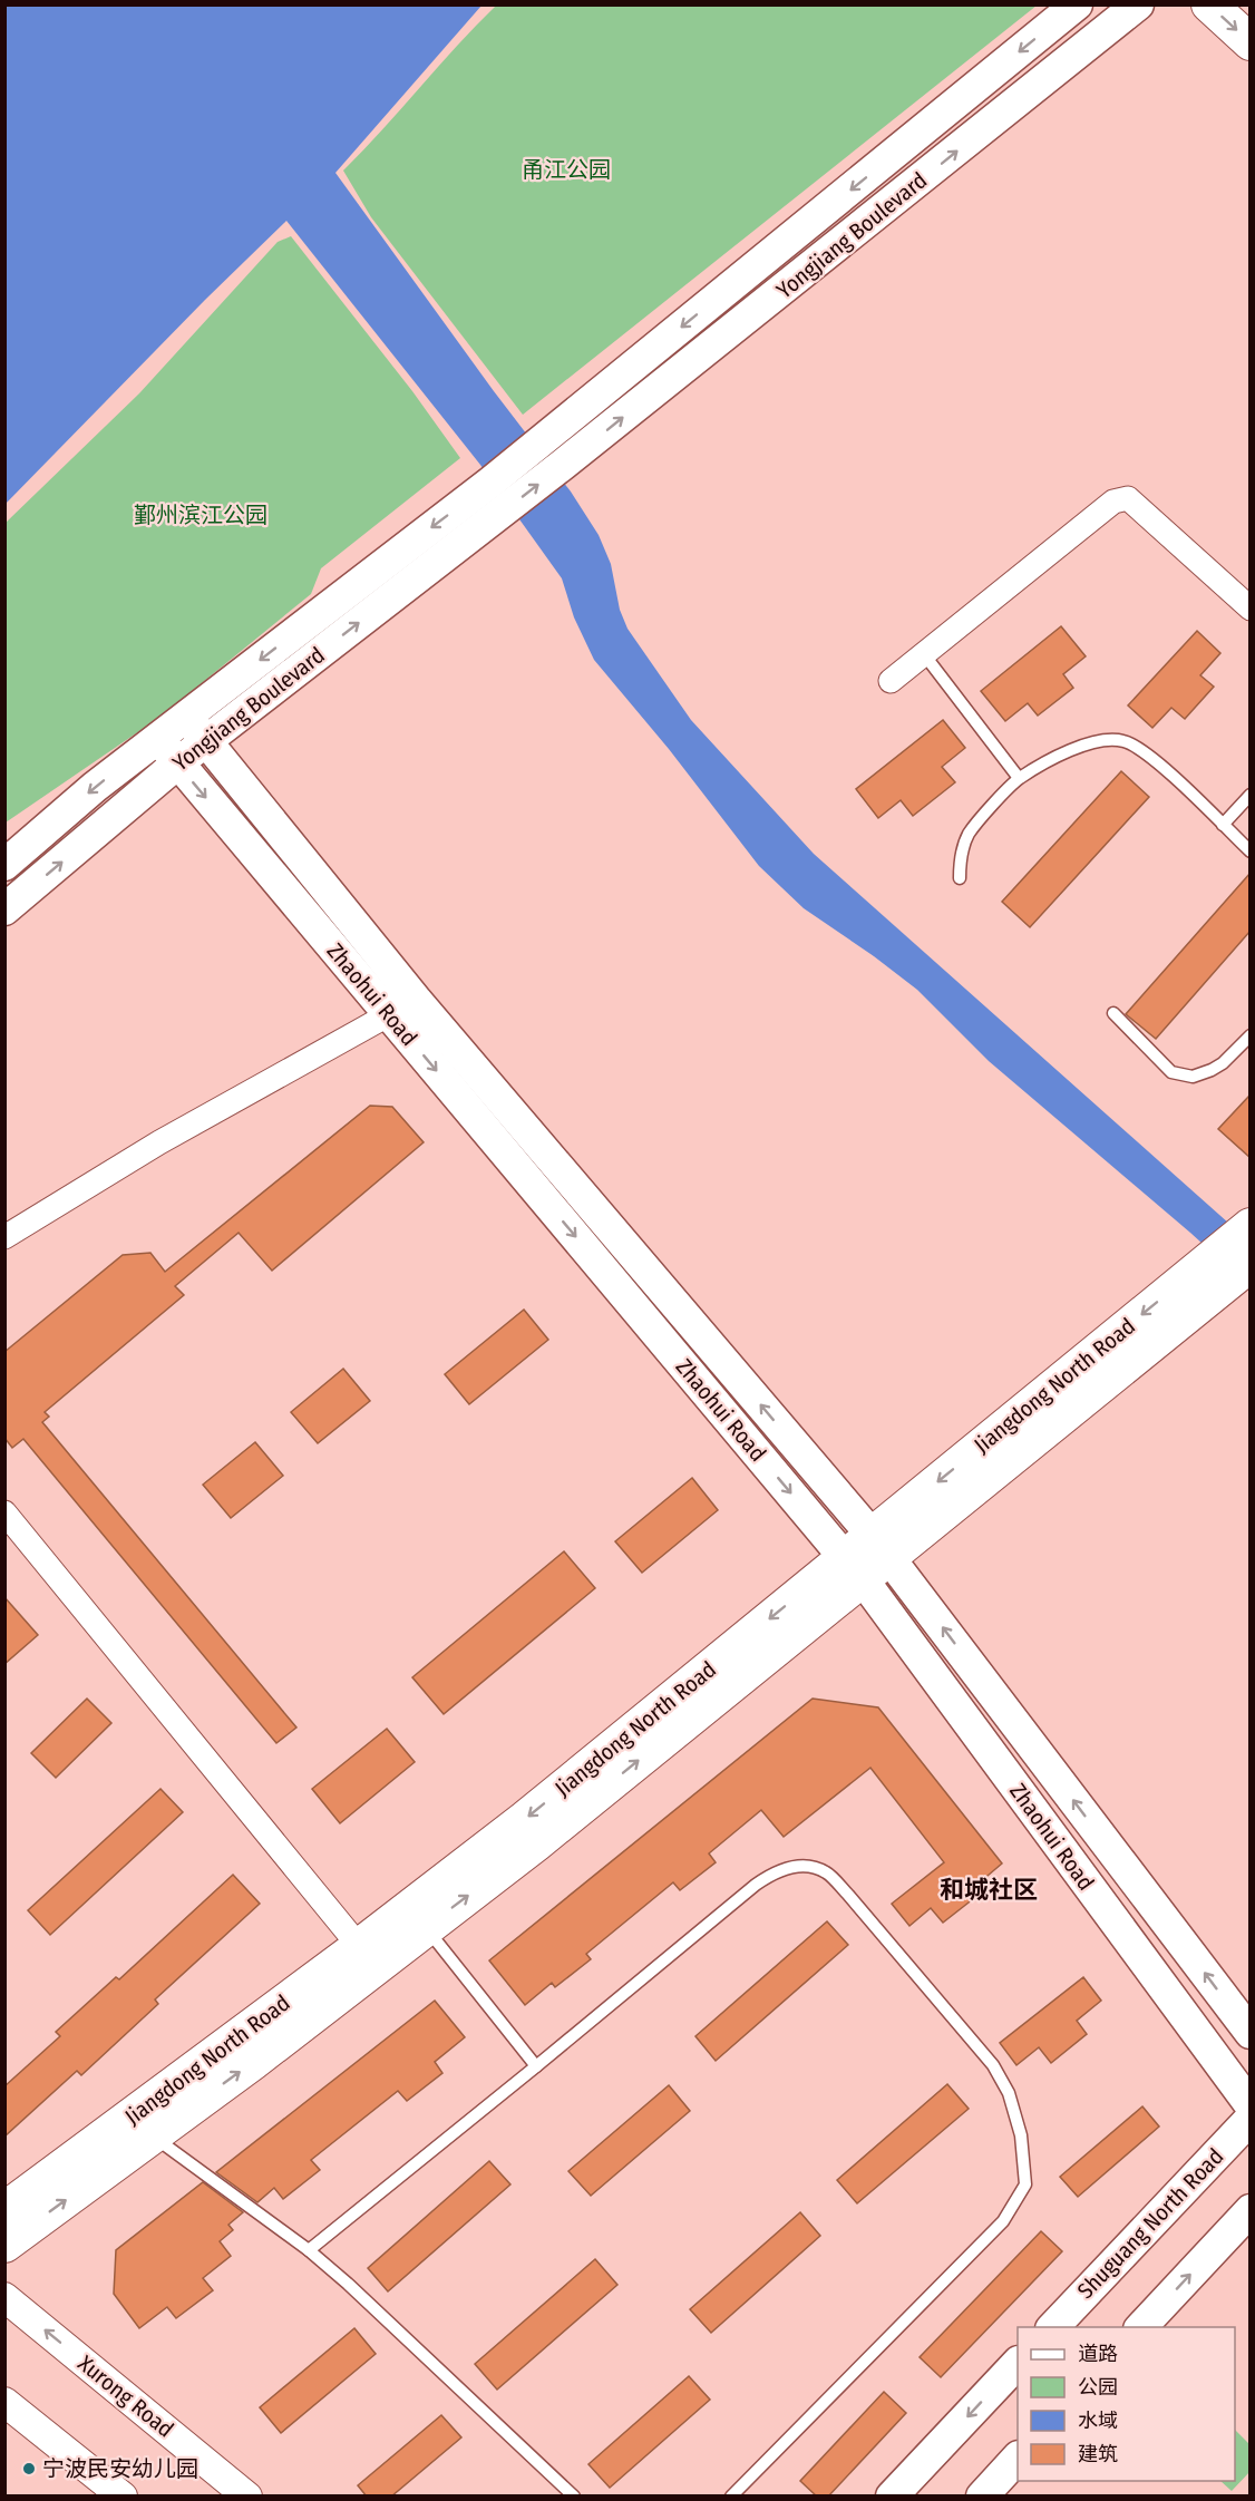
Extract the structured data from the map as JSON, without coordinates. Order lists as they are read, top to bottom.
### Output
{
  "streets": {
    "main road": [
      "Yongjiang Boulevard",
      "Zhaohui Road",
      "Jiangdong North Road",
      "Shuguang North Road"
    ],
    "street": ["Xurong Road"]
  },
  "crossings": [
    ["Yongjiang Boulevard", "Zhaohui Road"],
    ["Zhaohui Road", "Jiangdong North Road"]
  ],
  "districts": ["和城社区"],
  "parks": ["甬江公园", "鄞州滨江公园"],
  "places": ["宁波民安幼儿园"],
  "legend": [
    "道路",
    "公园",
    "水域",
    "建筑"
  ]
}
